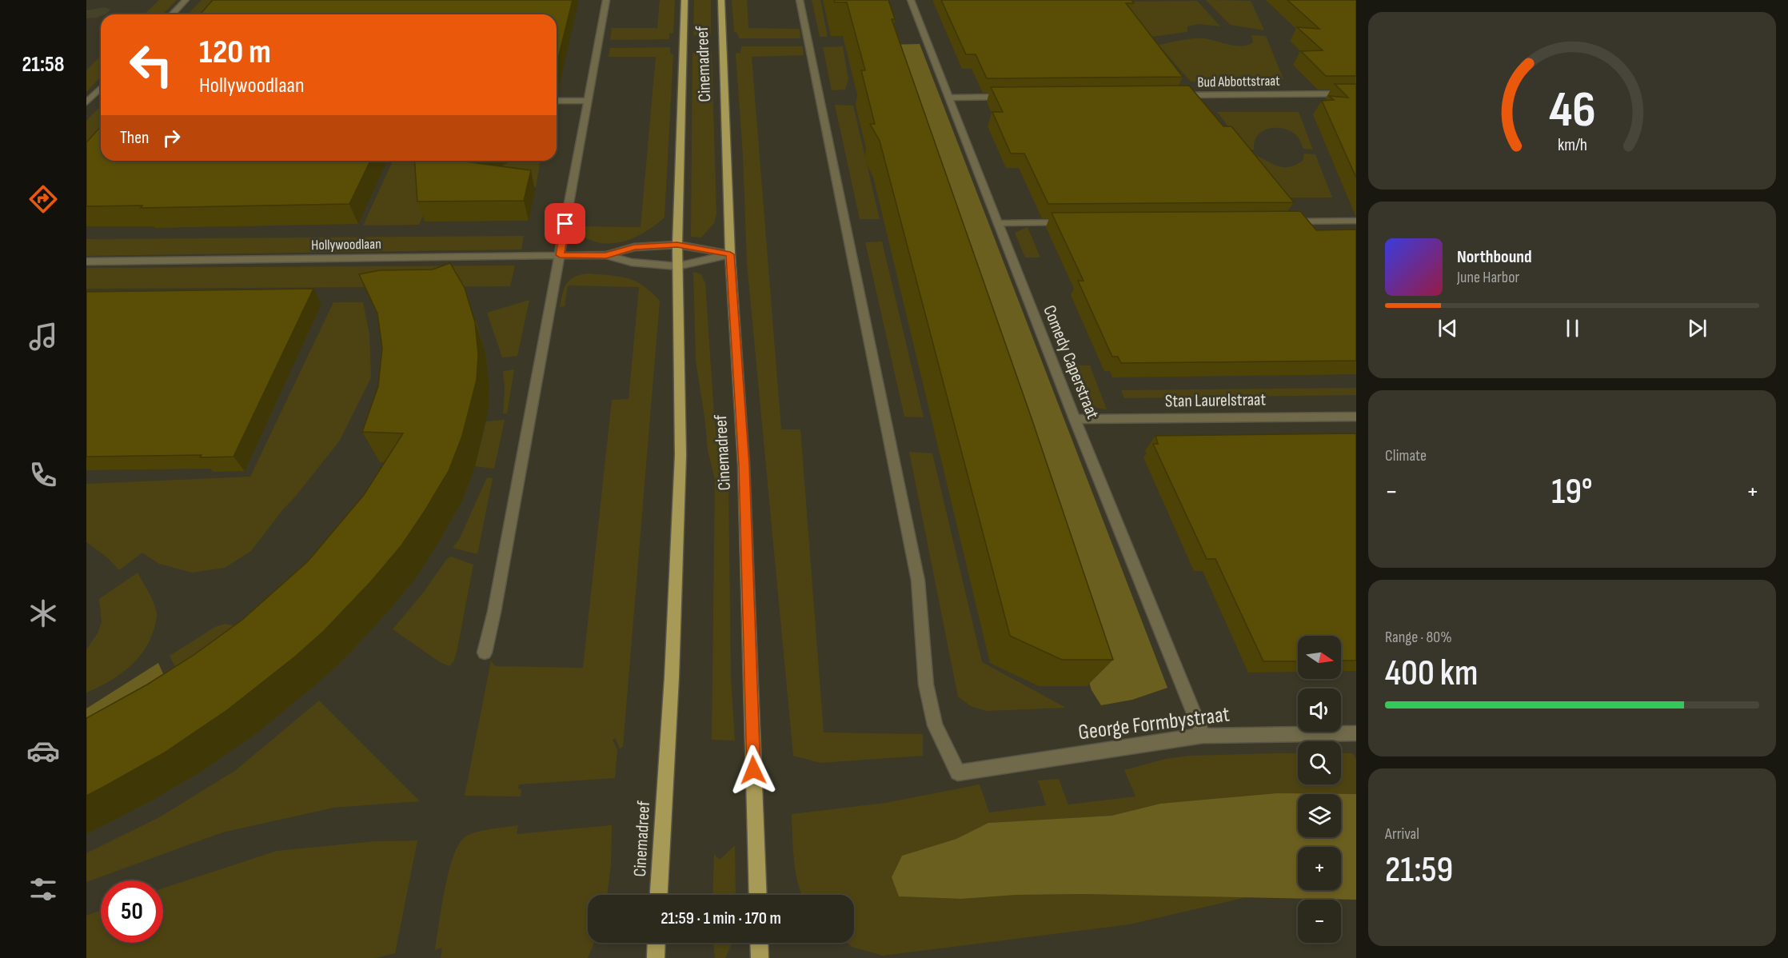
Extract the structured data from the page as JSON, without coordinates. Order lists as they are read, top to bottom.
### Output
{
  "streets": {
    "main road": ["Cinemadreef"],
    "street": [
      "Bud Abbottstraat",
      "Hollywoodlaan",
      "Comedy Caperstraat",
      "Stan Laurelstraat",
      "George Formbystraat"
    ]
  },
  "crossings": [
    ["Cinemadreef", "Hollywoodlaan"],
    ["Comedy Caperstraat", "Stan Laurelstraat"],
    ["Comedy Caperstraat", "George Formbystraat"]
  ],
  "north": "right",
  "page": {
    "tabs": "21:58",
    "turn": ["120 m", "Hollywoodlaan"],
    "then": "Then",
    "song": ["Northbound", "June Harbor"],
    "tile": [
      "Climate",
      ["Range · 80%", "400 km"],
      ["Arrival", "21:59"]
    ],
    "heat": ["−", "19°", "+"],
    "map_buttons": ["+", "−"],
    "limit": "50",
    "trip": "21:59 · 1 min · 170 m",
    "gauge": ["46", "km/h"]
  }
}
